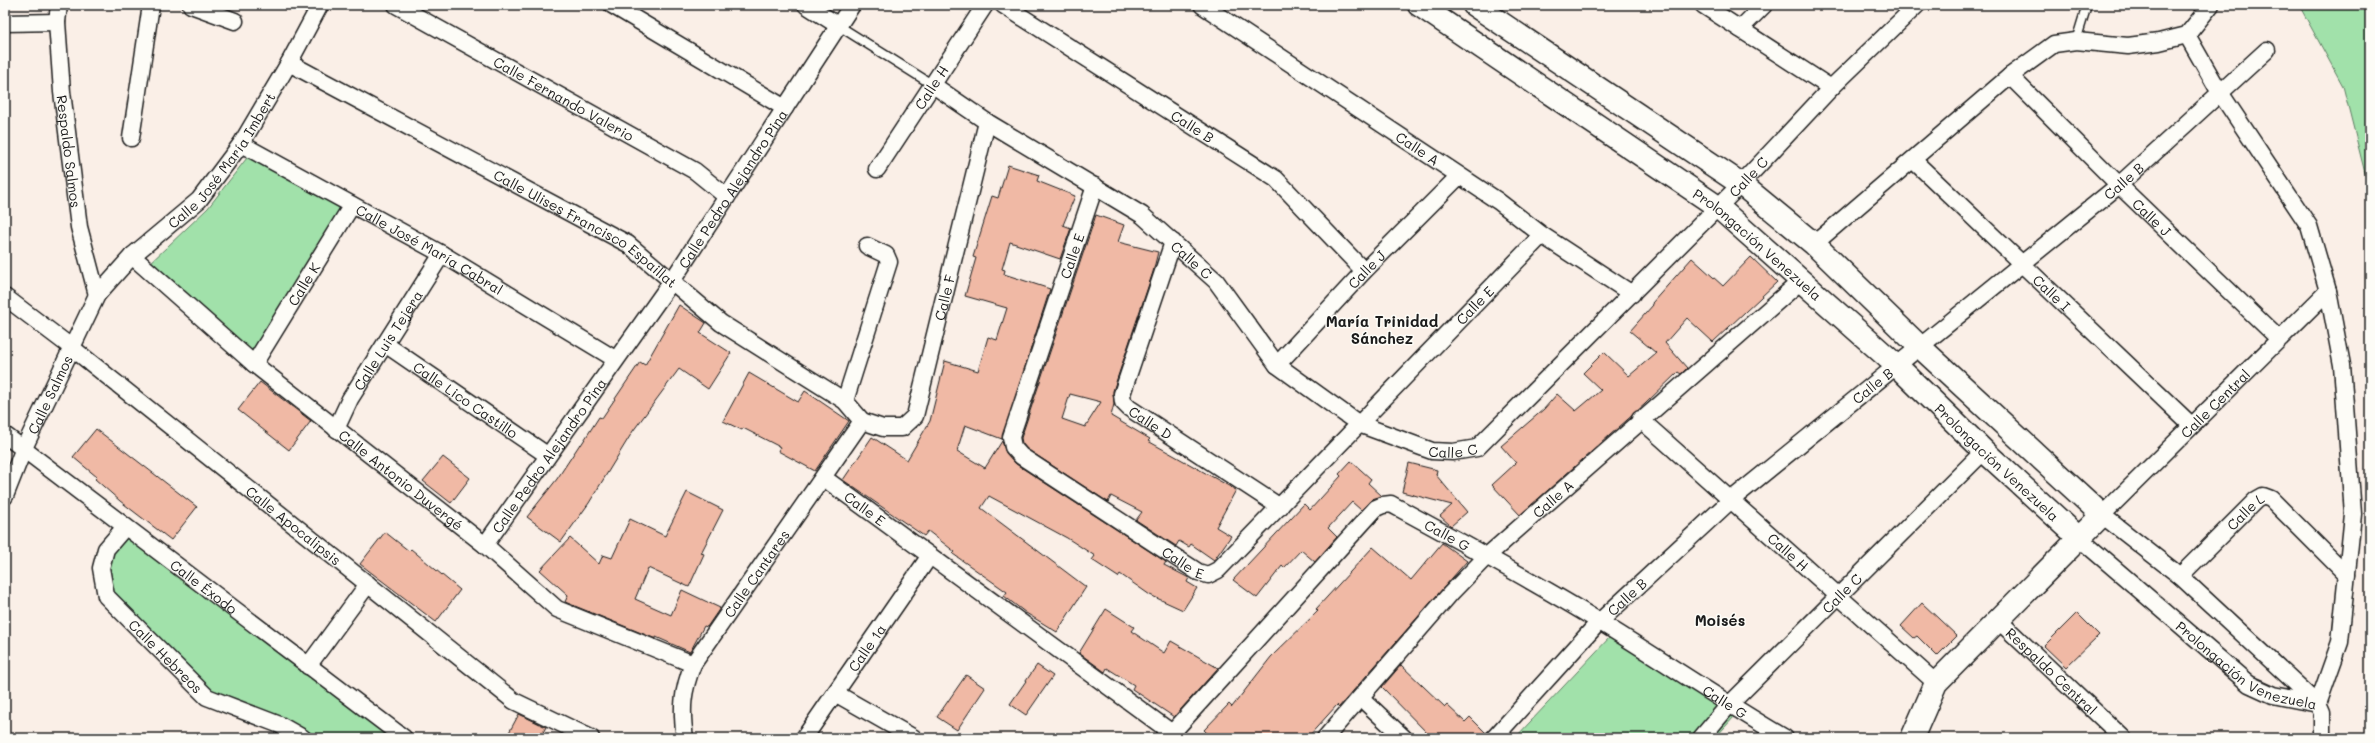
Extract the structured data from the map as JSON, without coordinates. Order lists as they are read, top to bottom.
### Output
{
  "streets": {
    "street": [
      "Calle H",
      "Calle Fernando Valerio",
      "Calle B",
      "Calle A",
      "Respaldo Salmos",
      "Calle José María Imbert",
      "Calle C",
      "Calle Pedro Alejandro Pina",
      "Calle J",
      "Calle Ulises Francisco Espaillat",
      "Prolongación Venezuela",
      "Calle José María Cabral",
      "Calle E",
      "Calle K",
      "Calle I",
      "Calle F",
      "Calle Luis Tejera",
      "Calle Salmos",
      "Calle Lico Castillo",
      "Calle Central",
      "Calle D",
      "Calle Antonio Duvergé",
      "Calle L",
      "Calle Apocalipsis",
      "Calle G",
      "Calle Cantares",
      "Calle Éxodo",
      "Calle 1a",
      "Calle Hebreos",
      "Respaldo Central"
    ]
  },
  "crossings": [
    ["Calle H", "Calle B"],
    ["Calle H", "Calle A"],
    ["Calle H", "Calle C"],
    ["Calle Fernando Valerio", "Calle Pedro Alejandro Pina"],
    ["Calle B", "Calle J"],
    ["Calle B", "Prolongación Venezuela"],
    ["Calle B", "Calle I"],
    ["Calle B", "Calle G"],
    ["Calle A", "Calle C"],
    ["Calle A", "Calle J"],
    ["Calle A", "Prolongación Venezuela"],
    ["Calle A", "Calle E"],
    ["Calle A", "Calle G"],
    ["Respaldo Salmos", "Calle José María Imbert"],
    ["Respaldo Salmos", "Calle Salmos"],
    ["Calle José María Imbert", "Calle Ulises Francisco Espaillat"],
    ["Calle José María Imbert", "Calle José María Cabral"],
    ["Calle José María Imbert", "Calle Salmos"],
    ["Calle José María Imbert", "Calle Antonio Duvergé"],
    ["Calle C", "Calle J"],
    ["Calle C", "Prolongación Venezuela"],
    ["Calle C", "Calle E"],
    ["Calle C", "Calle F"],
    ["Calle C", "Calle D"],
    ["Calle C", "Calle G"],
    ["Calle Pedro Alejandro Pina", "Calle Ulises Francisco Espaillat"],
    ["Calle Pedro Alejandro Pina", "Calle José María Cabral"],
    ["Calle Pedro Alejandro Pina", "Calle Lico Castillo"],
    ["Calle Pedro Alejandro Pina", "Calle Antonio Duvergé"],
    ["Calle J", "Calle Central"],
    ["Calle Ulises Francisco Espaillat", "Calle F"],
    ["Calle Ulises Francisco Espaillat", "Calle Cantares"],
    ["Prolongación Venezuela", "Calle Central"],
    ["Prolongación Venezuela", "Calle L"],
    ["Calle José María Cabral", "Calle K"],
    ["Calle José María Cabral", "Calle Luis Tejera"],
    ["Calle E", "Calle D"],
    ["Calle E", "Calle G"],
    ["Calle E", "Calle Cantares"],
    ["Calle E", "Calle 1a"],
    ["Calle K", "Calle Antonio Duvergé"],
    ["Calle I", "Calle Central"],
    ["Calle F", "Calle Cantares"],
    ["Calle Luis Tejera", "Calle Lico Castillo"],
    ["Calle Luis Tejera", "Calle Antonio Duvergé"],
    ["Calle Salmos", "Calle Apocalipsis"],
    ["Calle Salmos", "Calle Éxodo"],
    ["Calle Antonio Duvergé", "Calle Cantares"],
    ["Calle Éxodo", "Calle Hebreos"]
  ],
  "districts": ["María Trinidad Sánchez", "Moisés"]
}
